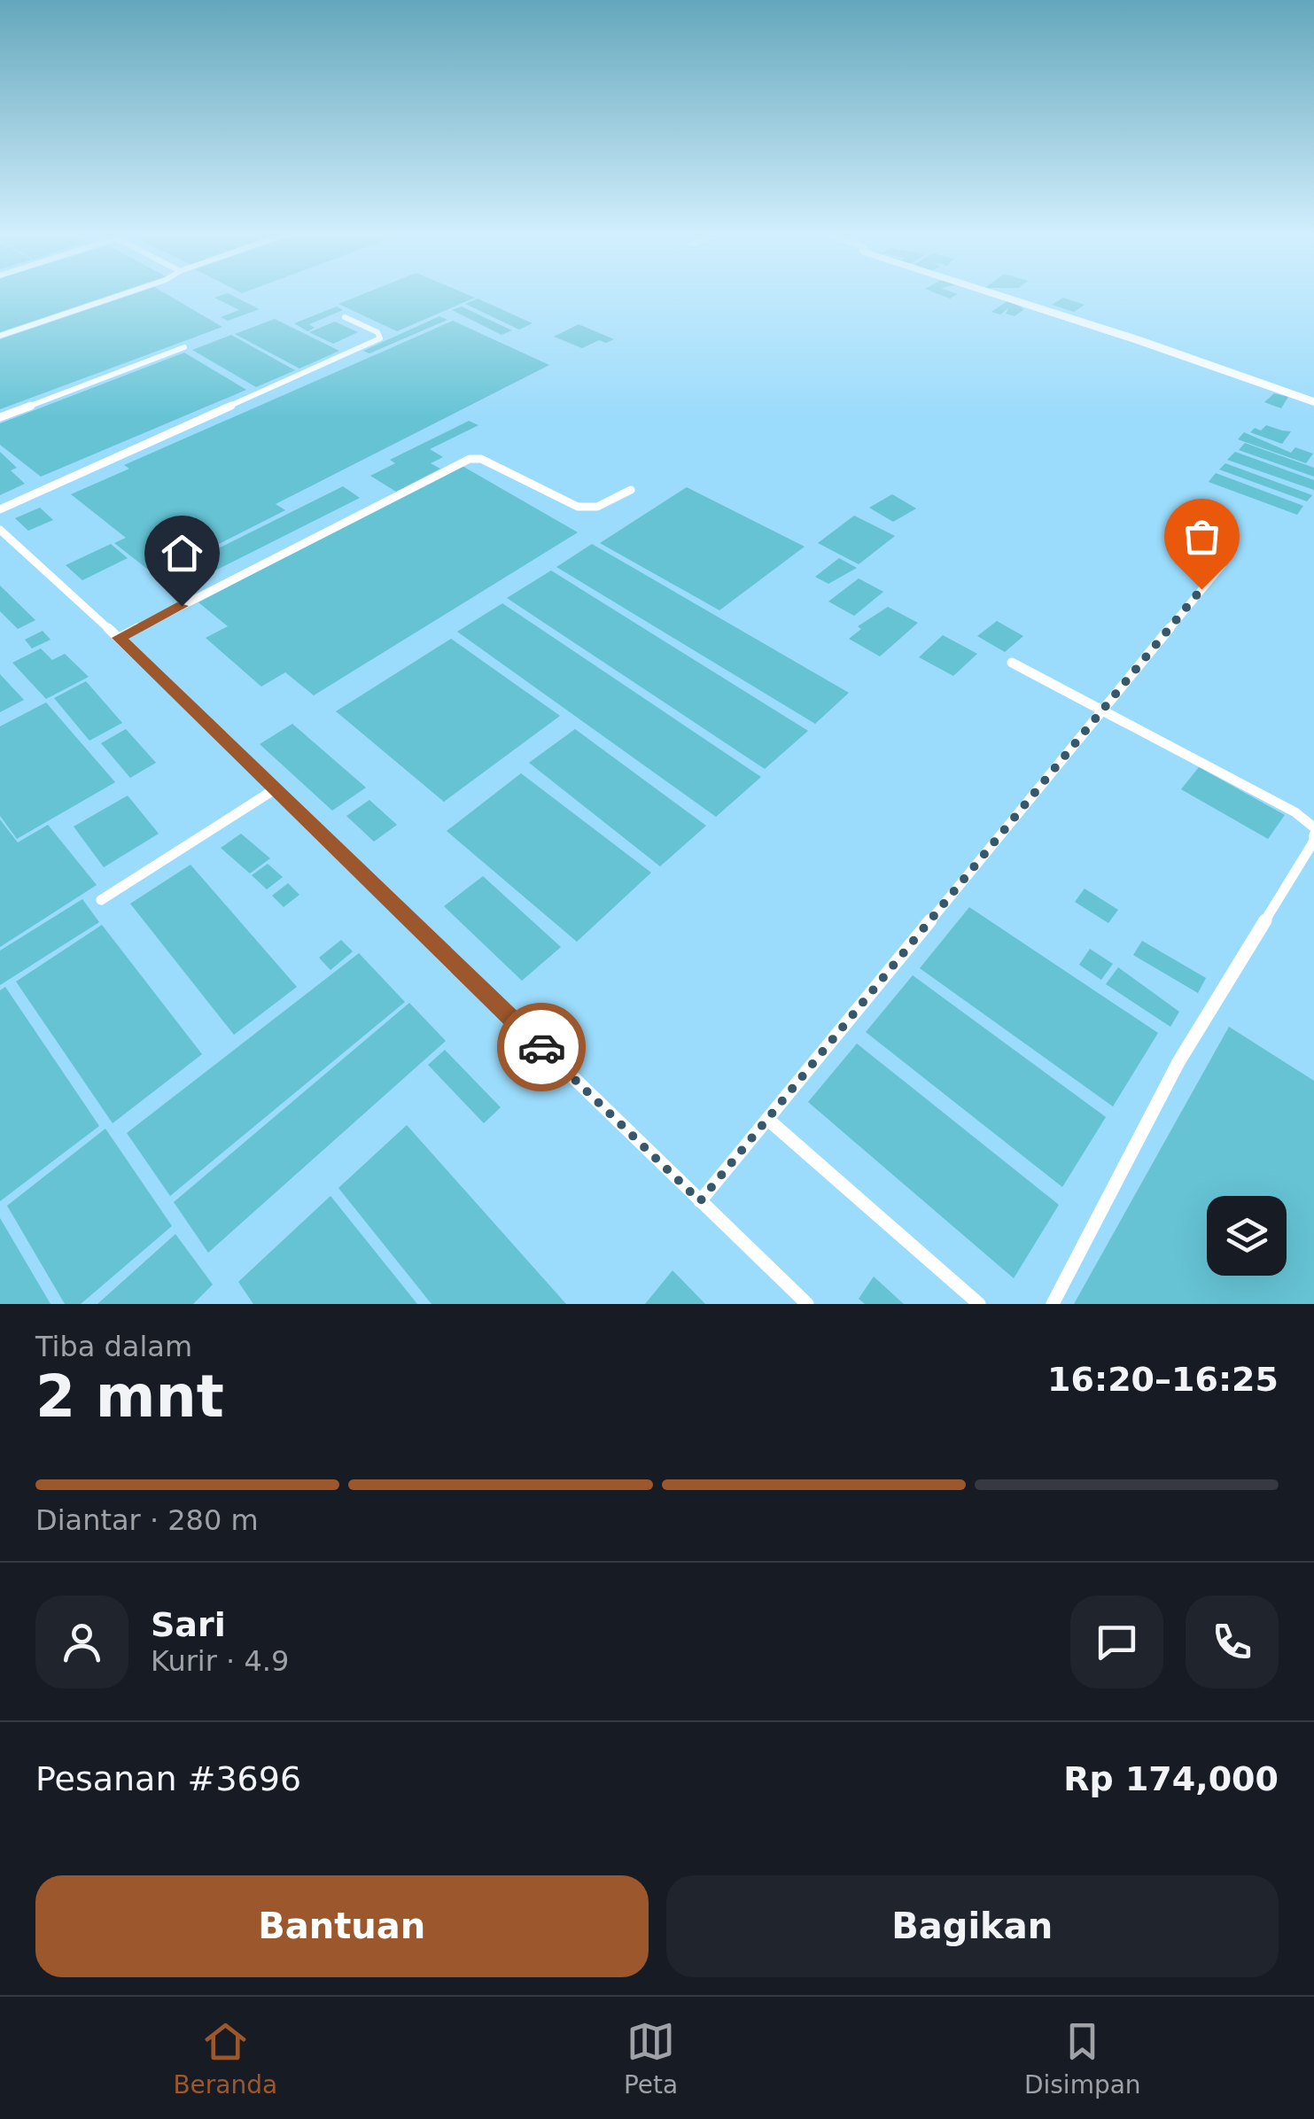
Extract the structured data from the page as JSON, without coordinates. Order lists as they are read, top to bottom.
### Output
{
  "page": {
    "heading": ["2 mnt", "Tiba dalam", "16:20–16:25"],
    "panel": [
      "Sari",
      "Kurir · 4.9",
      "Pesanan #3696",
      "Rp 174,000"
    ],
    "bar": "Diantar · 280 m",
    "buttons": ["Bantuan", "Bagikan"],
    "tabs": ["Beranda", "Peta", "Disimpan"]
  }
}
